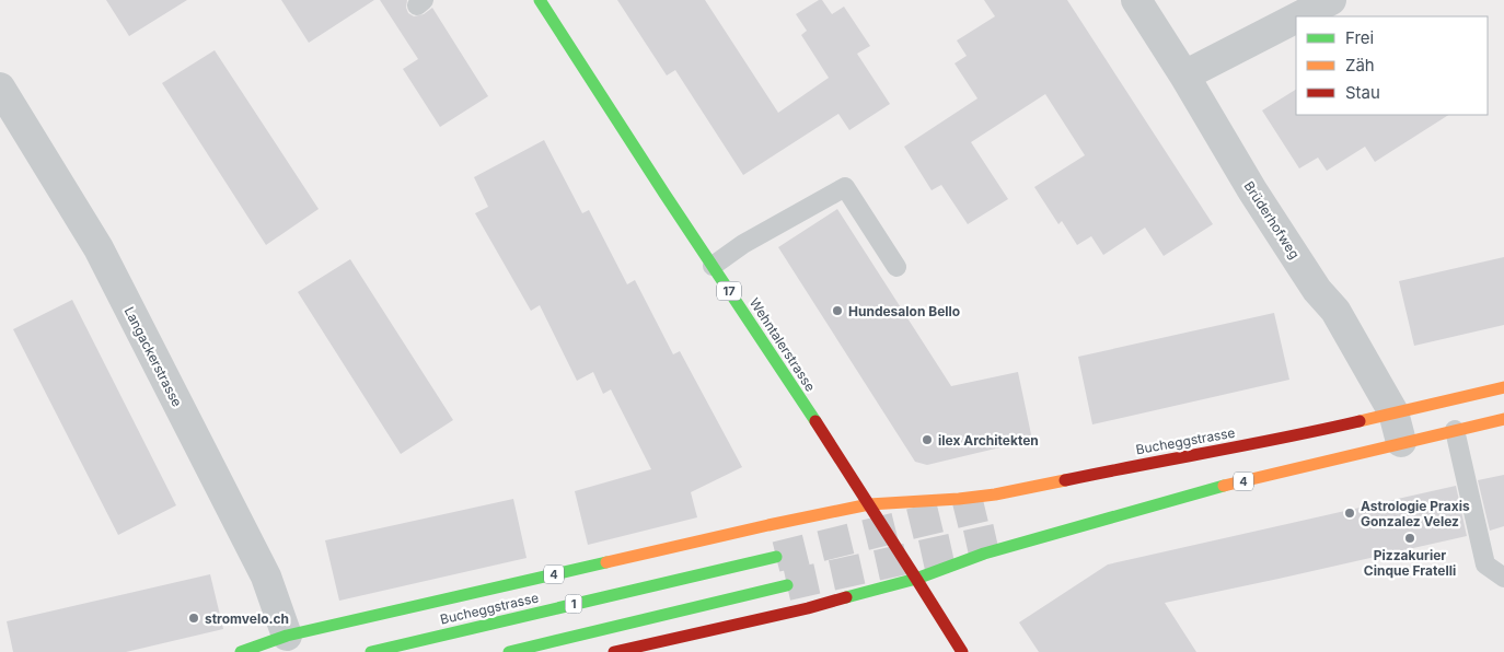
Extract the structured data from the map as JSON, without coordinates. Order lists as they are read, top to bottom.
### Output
{
  "streets": {
    "main road": [
      "17",
      "Wehntalerstrasse",
      "Bucheggstrasse",
      "4",
      "1"
    ],
    "street": ["Brüderhofweg", "Langackerstrasse"]
  },
  "crossings": [
    ["Brüderhofweg", "Bucheggstrasse"],
    ["Brüderhofweg", "4"],
    ["Wehntalerstrasse", "Bucheggstrasse"],
    ["Wehntalerstrasse", "4"],
    ["Langackerstrasse", "4"],
    ["Bucheggstrasse", "4"]
  ],
  "places": [
    "Hundesalon Bello",
    "ilex Architekten",
    "Astrologie Praxis Gonzalez Velez",
    "Pizzakurier Cinque Fratelli",
    "stromvelo.ch"
  ],
  "legend": ["Frei", "Zäh", "Stau"]
}
